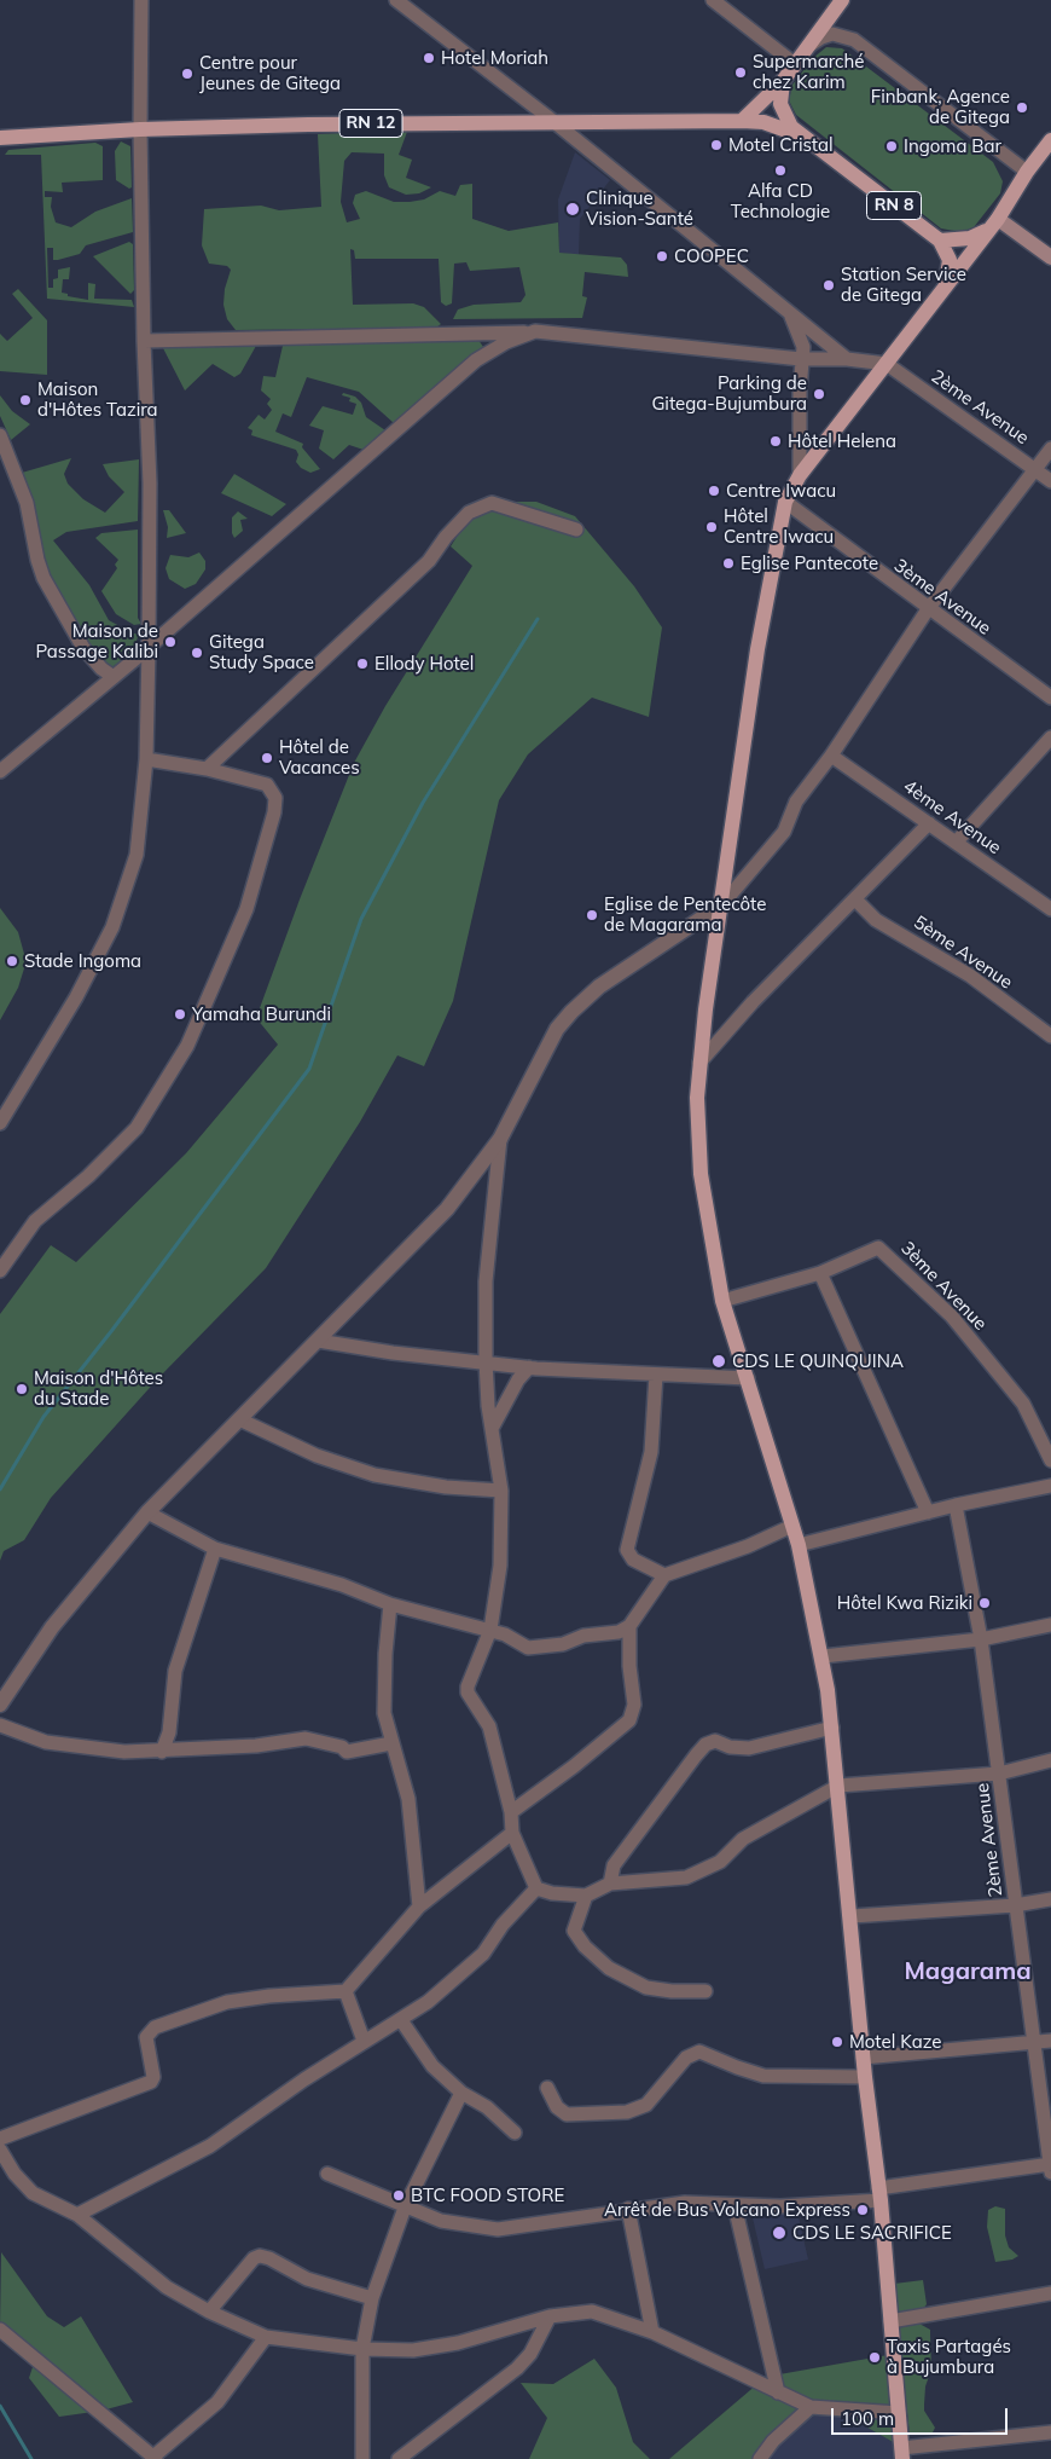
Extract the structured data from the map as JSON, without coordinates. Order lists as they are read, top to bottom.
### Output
{
  "streets": {
    "main road": ["RN 12", "RN 8"],
    "street": [
      "2ème Avenue",
      "3ème Avenue",
      "4ème Avenue",
      "5ème Avenue"
    ]
  },
  "crossings": [
    ["RN 12", "RN 8"]
  ],
  "districts": ["Magarama"],
  "places": [
    "Hotel Moriah",
    "Supermarché chez Karim",
    "Centre pour Jeunes de Gitega",
    "Finbank, Agence de Gitega",
    "Motel Cristal",
    "Ingoma Bar",
    "Alfa CD Technologie",
    "Clinique Vision-Santé",
    "COOPEC",
    "Station Service de Gitega",
    "Parking de Gitega-Bujumbura",
    "Maison d'Hôtes Tazira",
    "Hôtel Helena",
    "Centre Iwacu",
    "Hôtel Centre Iwacu",
    "Eglise Pantecote",
    "Maison de Passage Kalibi",
    "Gitega Study Space",
    "Ellody Hotel",
    "Hôtel de Vacances",
    "Eglise de Pentecôte de Magarama",
    "Stade Ingoma",
    "Yamaha Burundi",
    "CDS LE QUINQUINA",
    "Maison d'Hôtes du Stade",
    "Hôtel Kwa Riziki",
    "Motel Kaze",
    "BTC FOOD STORE",
    "Arrêt de Bus Volcano Express",
    "CDS LE SACRIFICE",
    "Taxis Partagés à Bujumbura"
  ],
  "scale_bar": "100 m"
}
